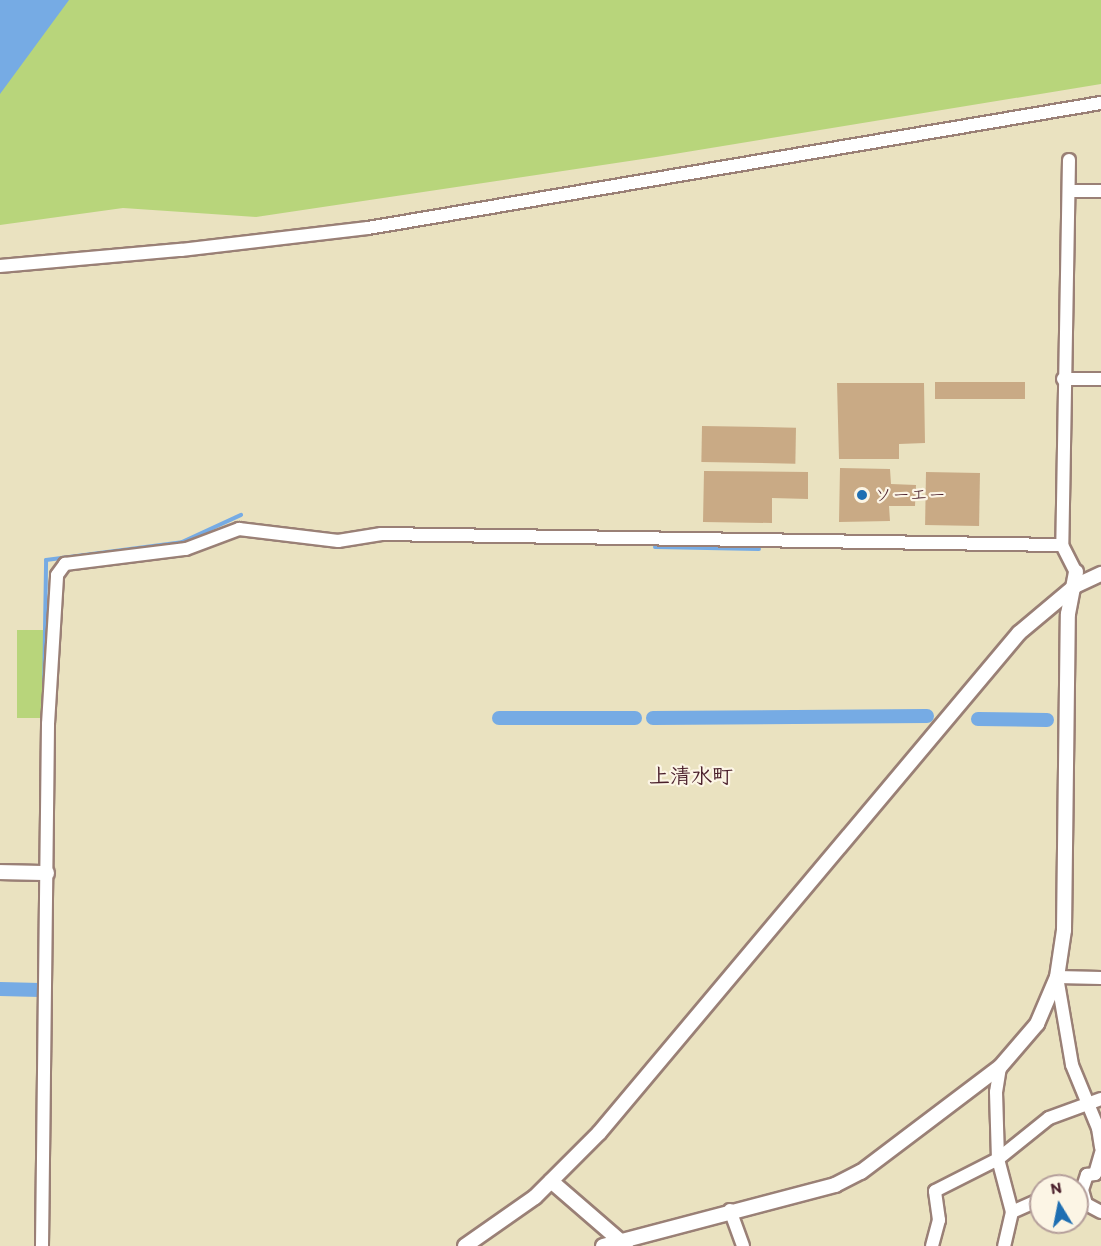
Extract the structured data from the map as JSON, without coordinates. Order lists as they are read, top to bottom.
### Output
{
  "districts": ["上清水町"],
  "places": ["ソーエー"],
  "north": "top"
}
